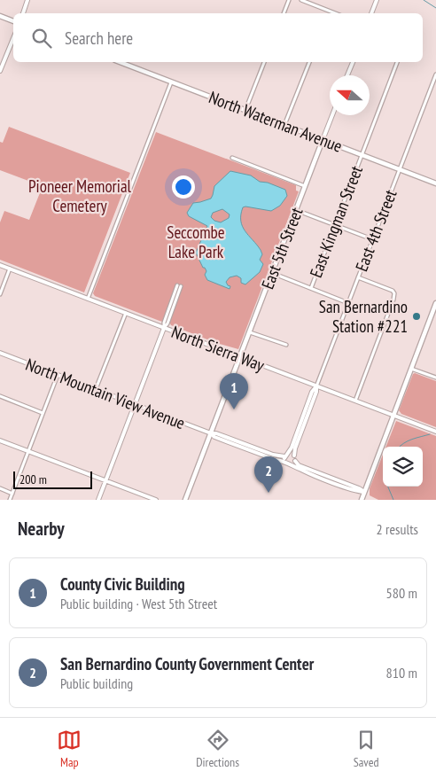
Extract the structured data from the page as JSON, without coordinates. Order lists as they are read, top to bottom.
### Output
{
  "streets": {
    "main road": ["North Waterman Avenue", "East 5th Street"],
    "street": [
      "East Kingman Street",
      "East 4th Street",
      "North Sierra Way",
      "North Mountain View Avenue"
    ]
  },
  "crossings": [
    ["North Waterman Avenue", "East Kingman Street"],
    ["North Waterman Avenue", "East 4th Street"],
    ["North Waterman Avenue", "East 5th Street"],
    ["East 4th Street", "North Sierra Way"],
    ["East 5th Street", "North Sierra Way"],
    ["East 5th Street", "North Mountain View Avenue"]
  ],
  "parks": ["Pioneer Memorial Cemetery", "Seccombe Lake Park"],
  "places": ["San Bernardino Station #221"],
  "scale_bar": "200 m",
  "north": "left",
  "page": {
    "search": "Search here",
    "pins": ["1", "2"],
    "scale": "200 m",
    "heading": ["Nearby", "2 results"],
    "list": [
      {
        "mark": "1",
        "name": "County Civic Building",
        "note": "Public building · West 5th Street",
        "value": "580 m"
      },
      {
        "mark": "2",
        "name": "San Bernardino County Government Center",
        "note": "Public building",
        "value": "810 m"
      }
    ],
    "nav": ["Map", "Directions", "Saved"]
  }
}
